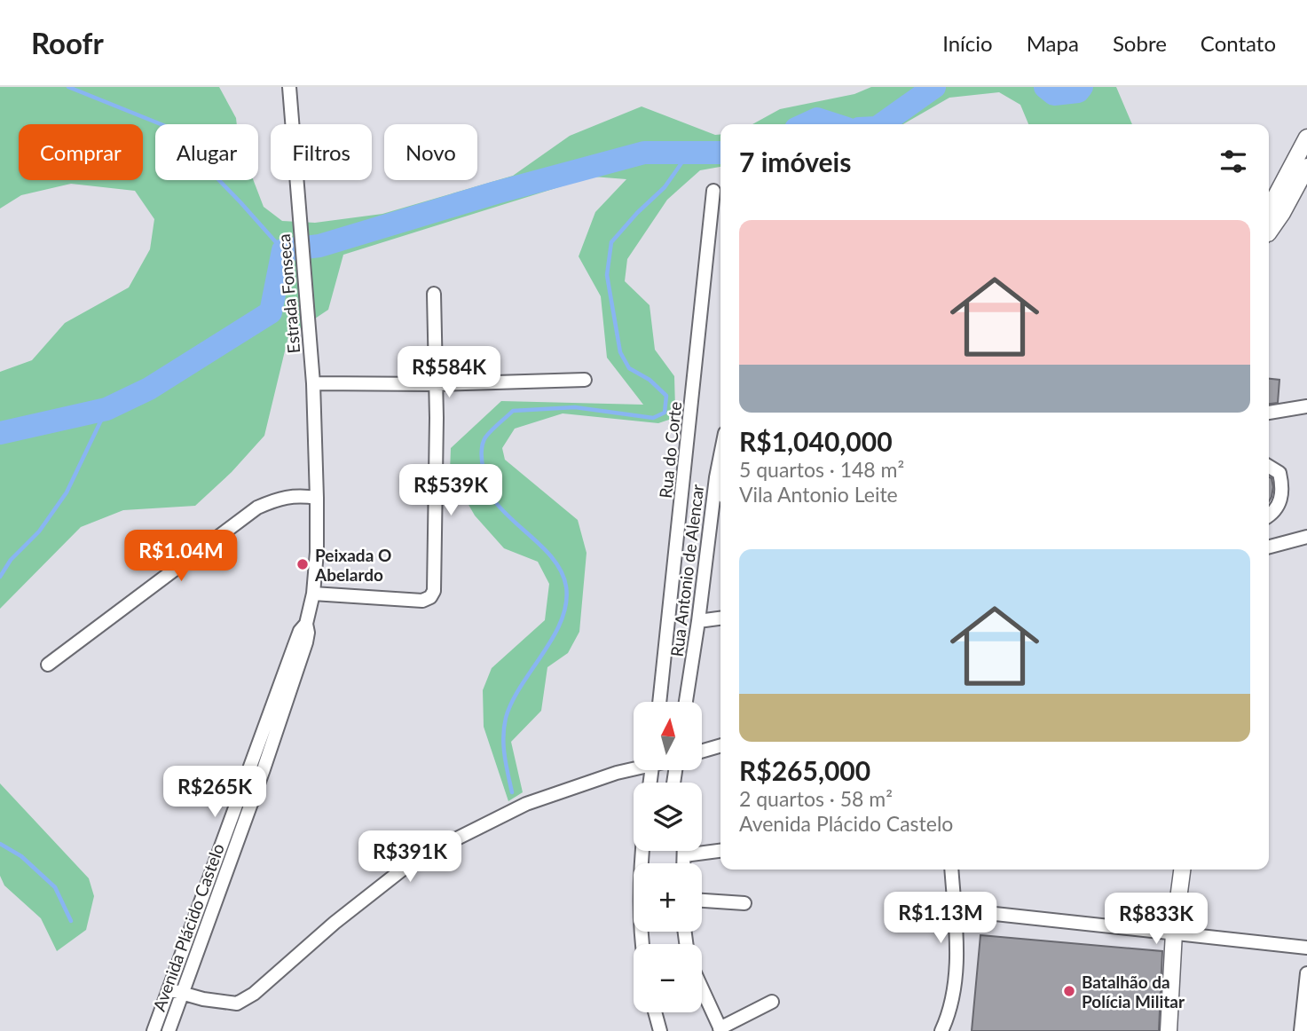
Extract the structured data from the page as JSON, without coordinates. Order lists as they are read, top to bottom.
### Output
{
  "streets": {
    "street": [
      "Estrada Fonseca",
      "Rua do Corte",
      "Rua Antonio de Alencar",
      "Avenida Plácido Castelo"
    ]
  },
  "crossings": [
    ["Estrada Fonseca", "Avenida Plácido Castelo"]
  ],
  "places": ["Peixada O Abelardo", "Batalhão da Polícia Militar"],
  "north": "top",
  "page": {
    "header": "Roofr",
    "nav": [
      "Início",
      "Mapa",
      "Sobre",
      "Contato"
    ],
    "chip": [
      "Comprar",
      "Alugar",
      "Filtros",
      "Novo"
    ],
    "heading": "7 imóveis",
    "list": [
      {
        "name": "R$1,040,000",
        "note": "5 quartos · 148 m² · Vila Antonio Leite"
      },
      {
        "name": "R$265,000",
        "note": "2 quartos · 58 m² · Avenida Plácido Castelo"
      }
    ],
    "price": [
      "R$584K",
      "R$539K",
      "R$1.04M",
      "R$265K",
      "R$391K",
      "R$1.13M",
      "R$833K"
    ],
    "map_buttons": ["+", "−"]
  }
}
